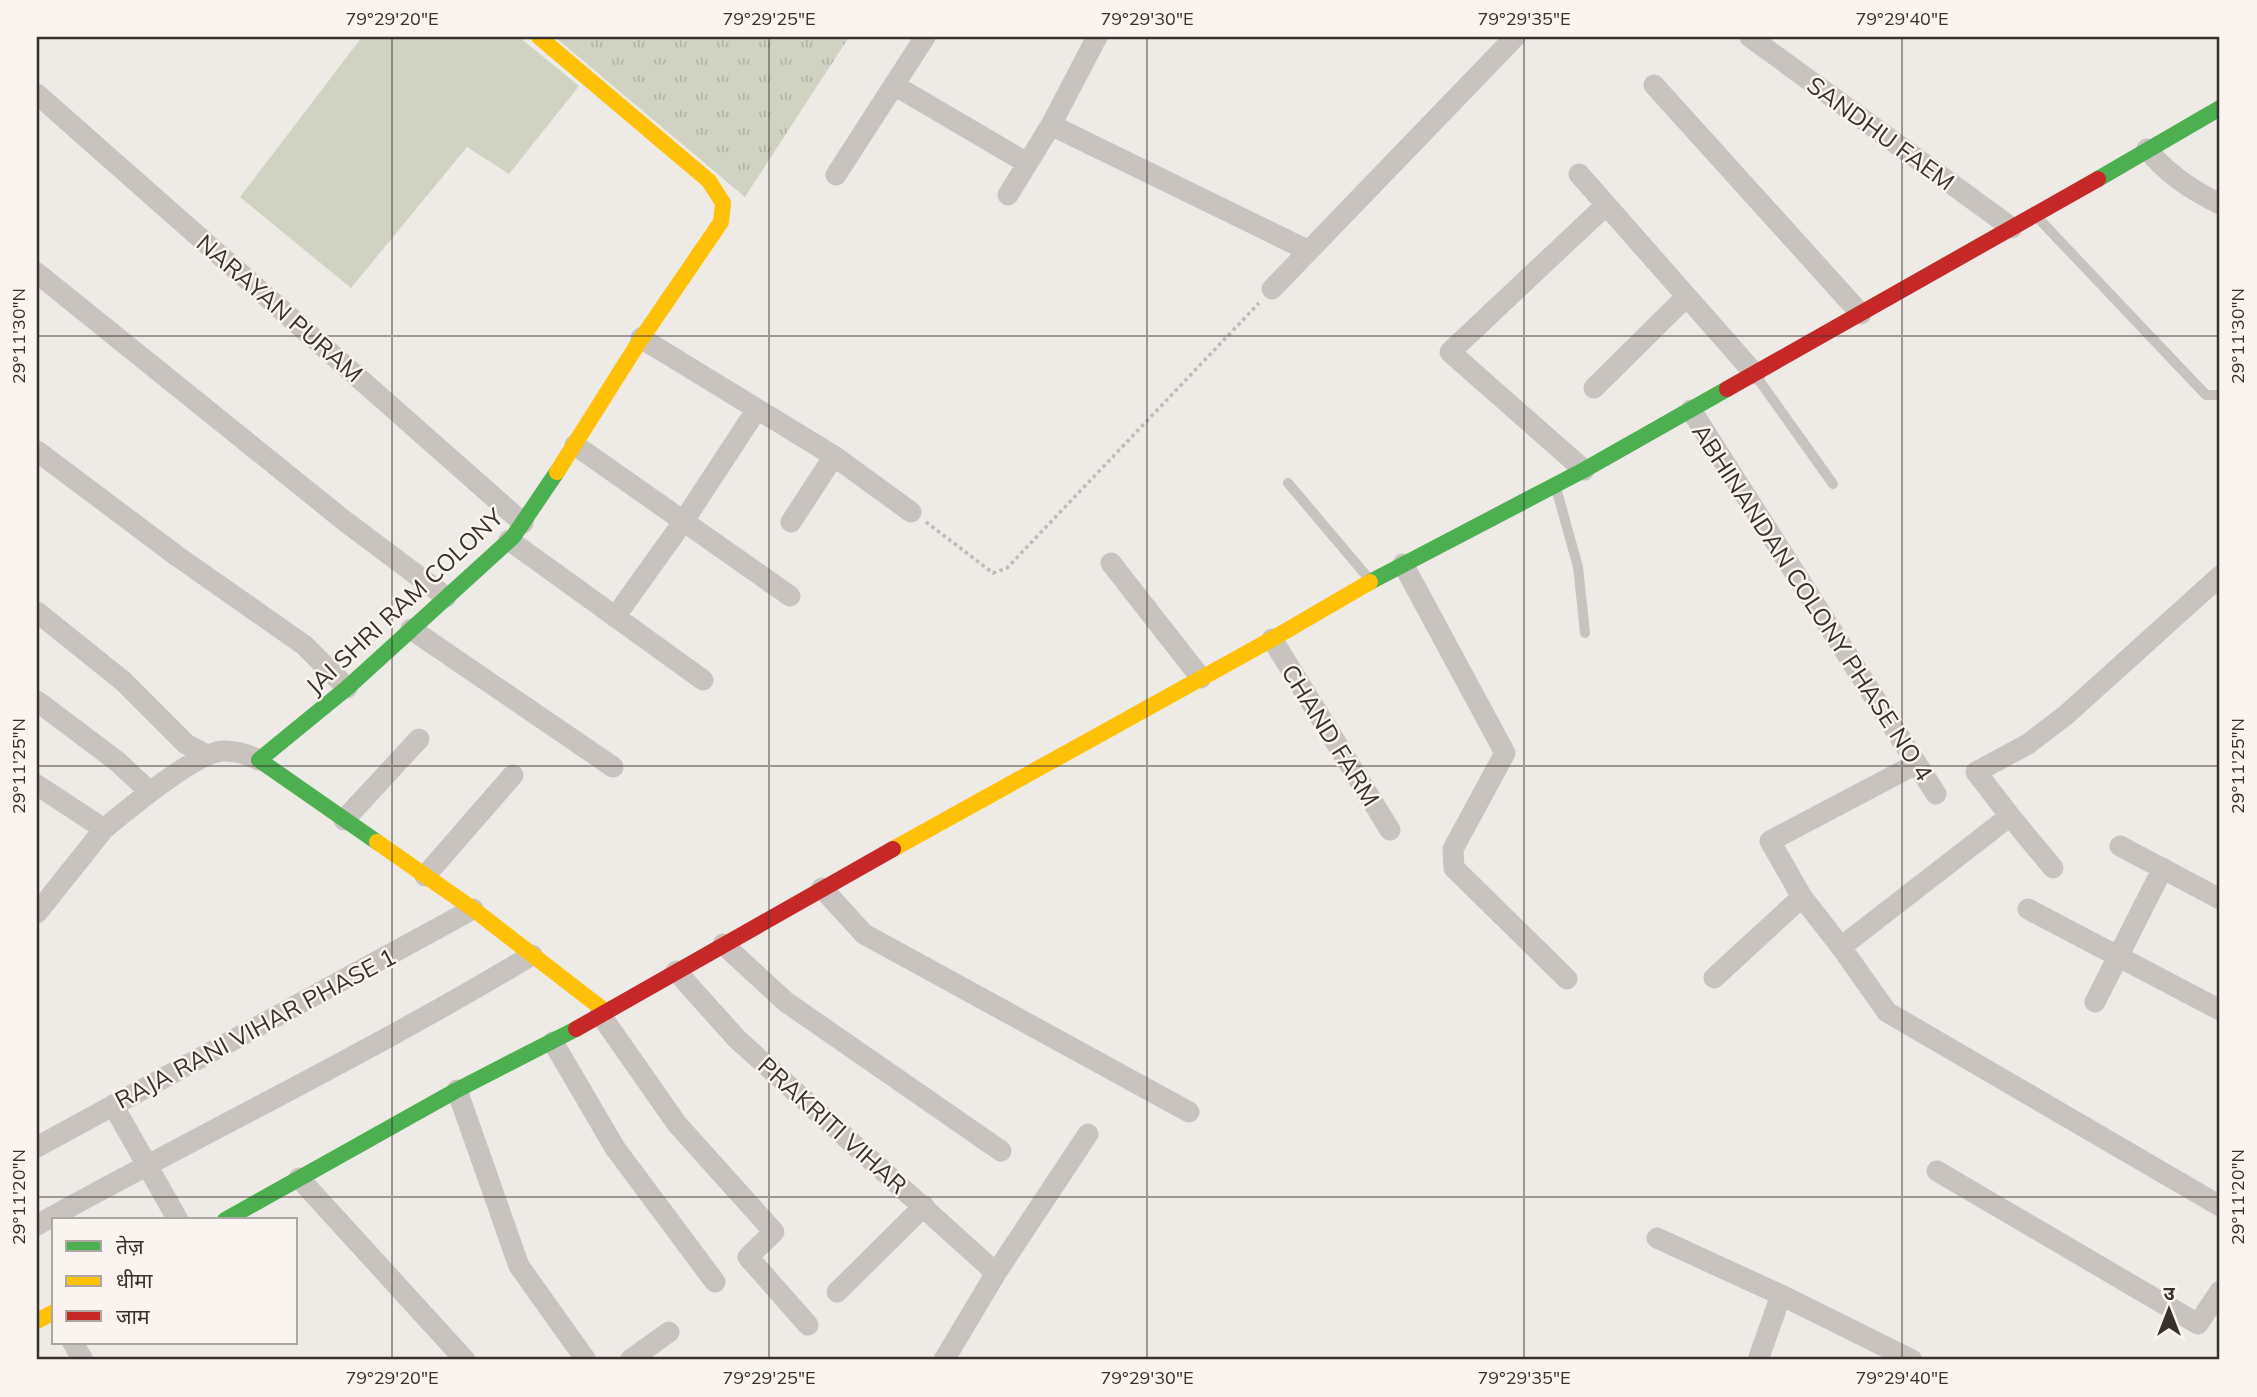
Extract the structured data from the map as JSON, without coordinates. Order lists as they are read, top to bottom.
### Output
{
  "streets": {
    "street": [
      "SANDHU FAEM",
      "NARAYAN PURAM",
      "JAI SHRI RAM COLONY",
      "ABHINANDAN COLONY PHASE NO 4",
      "CHAND FARM",
      "RAJA RANI VIHAR PHASE 1",
      "PRAKRITI VIHAR"
    ]
  },
  "crossings": [
    ["NARAYAN PURAM", "JAI SHRI RAM COLONY"]
  ],
  "legend": ["तेज़", "धीमा", "जाम"],
  "north": "top",
  "coordinates": [
    "79°29'20\"E",
    "79°29'25\"E",
    "79°29'30\"E",
    "79°29'35\"E",
    "79°29'40\"E",
    "29°11'30\"N",
    "29°11'25\"N",
    "29°11'20\"N"
  ]
}
